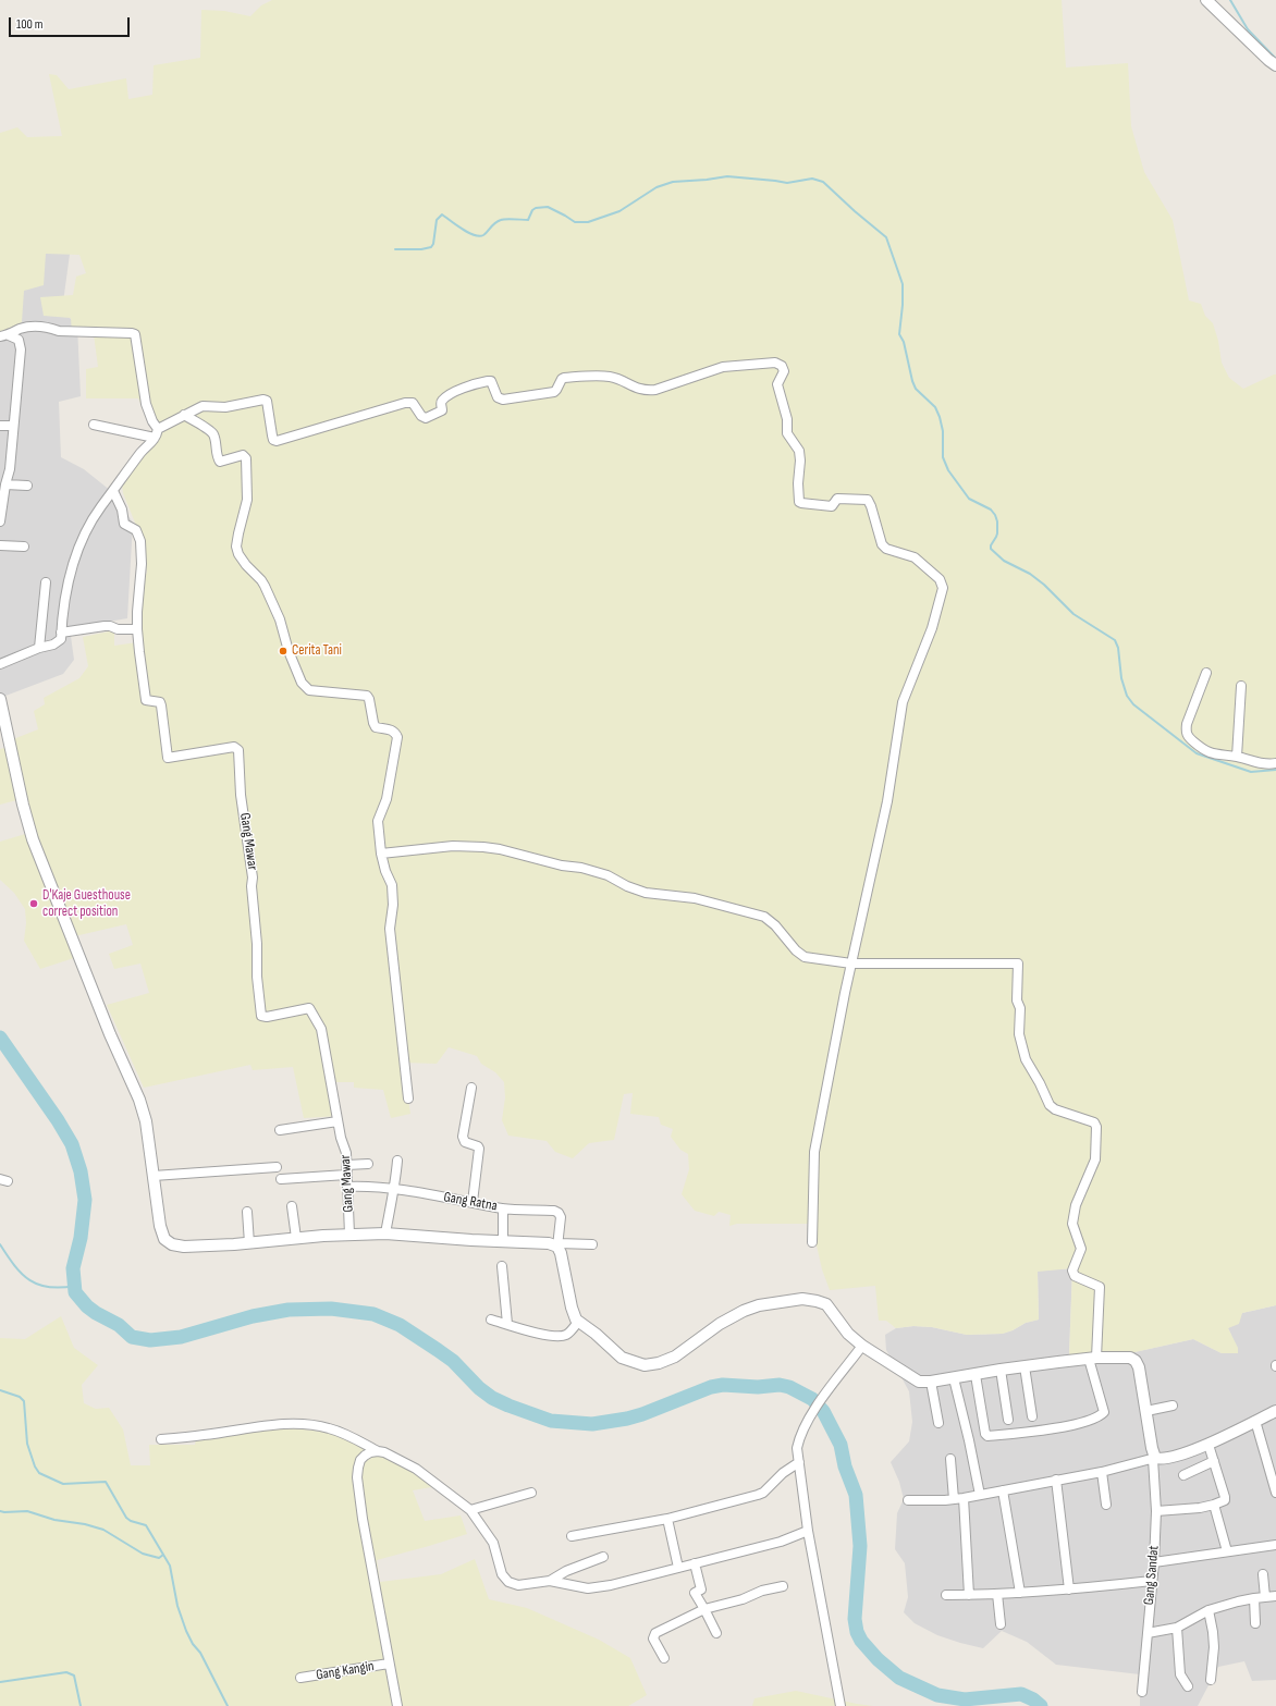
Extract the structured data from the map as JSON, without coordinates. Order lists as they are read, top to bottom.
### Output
{
  "streets": {
    "street": [
      "Gang Mawar",
      "Gang Ratna",
      "Gang Sandat",
      "Gang Kangin"
    ]
  },
  "crossings": [
    ["Gang Mawar", "Gang Ratna"]
  ],
  "places": ["Cerita Tani", "D'Kaje Guesthouse correct position"],
  "scale_bar": "100 m"
}
